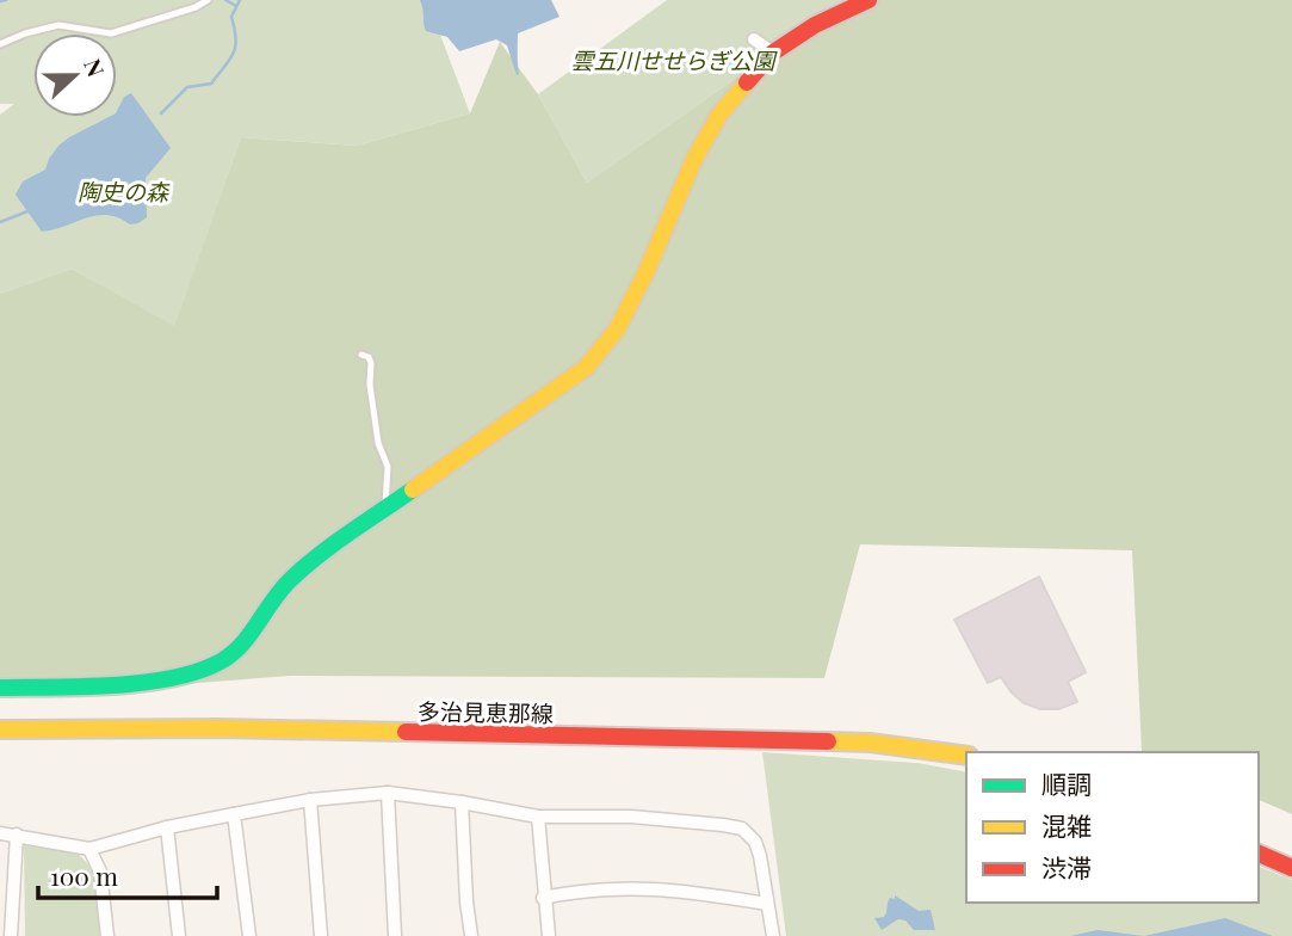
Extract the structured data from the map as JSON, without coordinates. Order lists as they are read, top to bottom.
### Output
{
  "streets": {
    "street": ["多治見恵那線"]
  },
  "parks": ["雲五川せせらぎ公園", "陶史の森"],
  "legend": ["順調", "混雑", "渋滞"],
  "scale_bar": "100 m",
  "north": "right"
}
